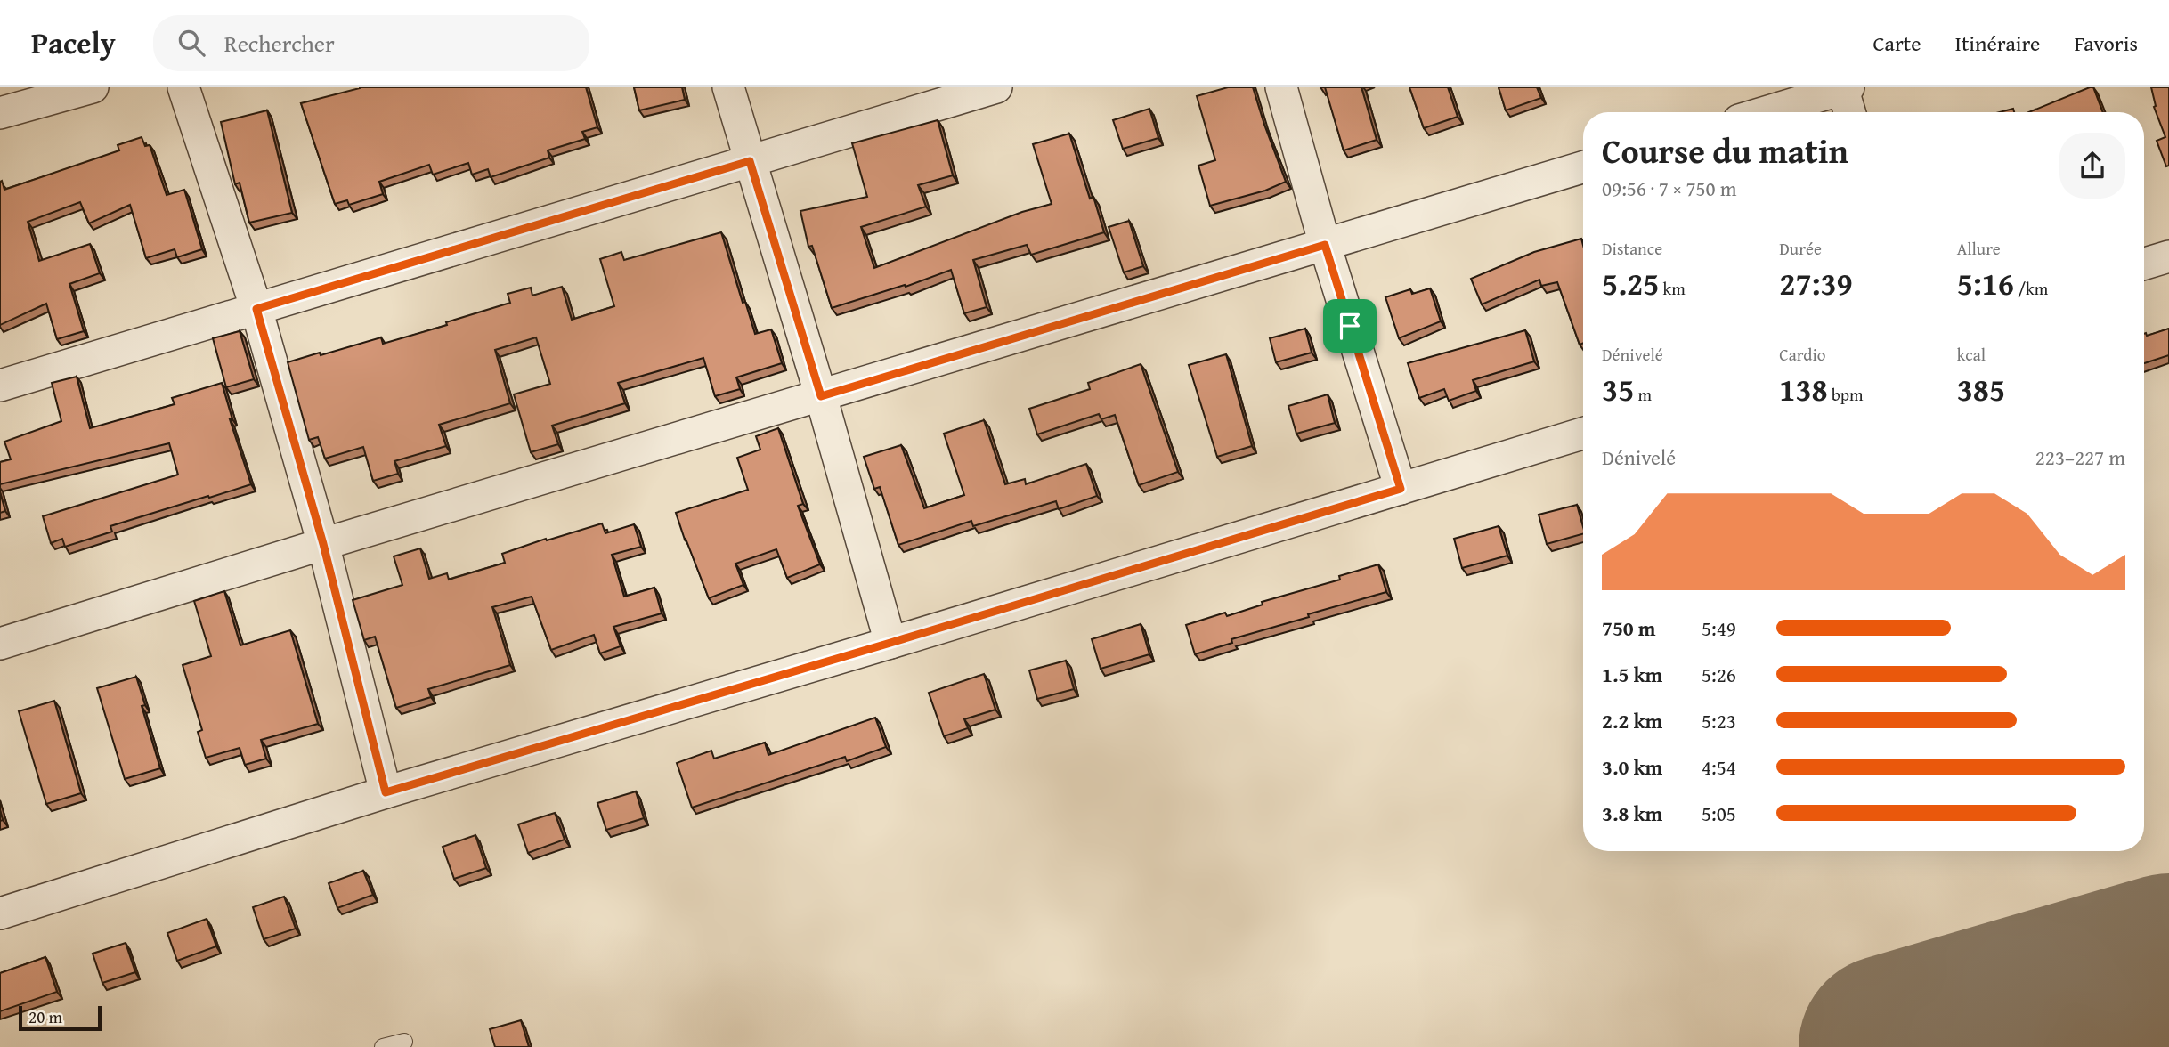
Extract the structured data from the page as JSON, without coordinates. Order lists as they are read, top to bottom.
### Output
{
  "scale_bar": "20 m",
  "page": {
    "header": "Pacely",
    "search": "Rechercher",
    "nav": ["Carte", "Itinéraire", "Favoris"],
    "heading": ["Course du matin", "09:56 · 7 × 750 m"],
    "stats": [
      ["Distance", "5.25 km"],
      ["Durée", "27:39"],
      ["Allure", "5:16 /km"],
      ["Dénivelé", "35 m"],
      ["Cardio", "138 bpm"],
      ["kcal", "385"]
    ],
    "chart": ["Dénivelé", "223–227 m"],
    "list": [
      {
        "name": "750 m",
        "note": "5:49"
      },
      {
        "name": "1.5 km",
        "note": "5:26"
      },
      {
        "name": "2.2 km",
        "note": "5:23"
      },
      {
        "name": "3.0 km",
        "note": "4:54"
      },
      {
        "name": "3.8 km",
        "note": "5:05"
      }
    ],
    "scale": "20 m"
  }
}
